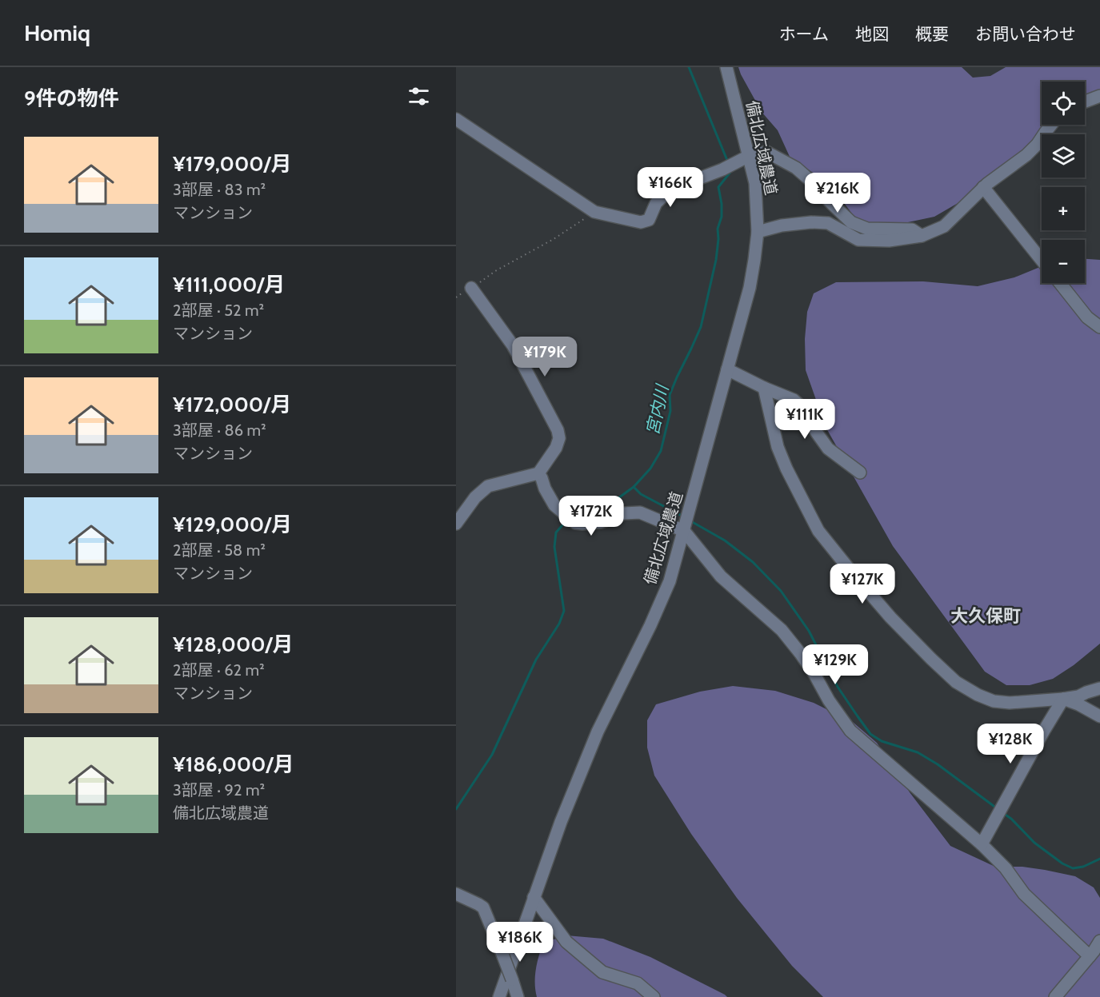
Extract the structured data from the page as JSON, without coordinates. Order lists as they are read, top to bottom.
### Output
{
  "streets": {
    "street": ["備北広域農道"]
  },
  "districts": ["大久保町"],
  "water": ["宮内川"],
  "page": {
    "header": "Homiq",
    "nav": [
      "ホーム",
      "地図",
      "概要",
      "お問い合わせ"
    ],
    "heading": "9件の物件",
    "map_buttons": ["+", "−"],
    "list": [
      {
        "name": "¥179,000/月",
        "note": "3部屋 · 83 m² · マンション"
      },
      {
        "name": "¥111,000/月",
        "note": "2部屋 · 52 m² · マンション"
      },
      {
        "name": "¥172,000/月",
        "note": "3部屋 · 86 m² · マンション"
      },
      {
        "name": "¥129,000/月",
        "note": "2部屋 · 58 m² · マンション"
      },
      {
        "name": "¥128,000/月",
        "note": "2部屋 · 62 m² · マンション"
      },
      {
        "name": "¥186,000/月",
        "note": "3部屋 · 92 m² · 備北広域農道"
      }
    ],
    "price": [
      "¥166K",
      "¥216K",
      "¥179K",
      "¥111K",
      "¥172K",
      "¥127K",
      "¥129K",
      "¥128K",
      "¥186K"
    ]
  }
}
